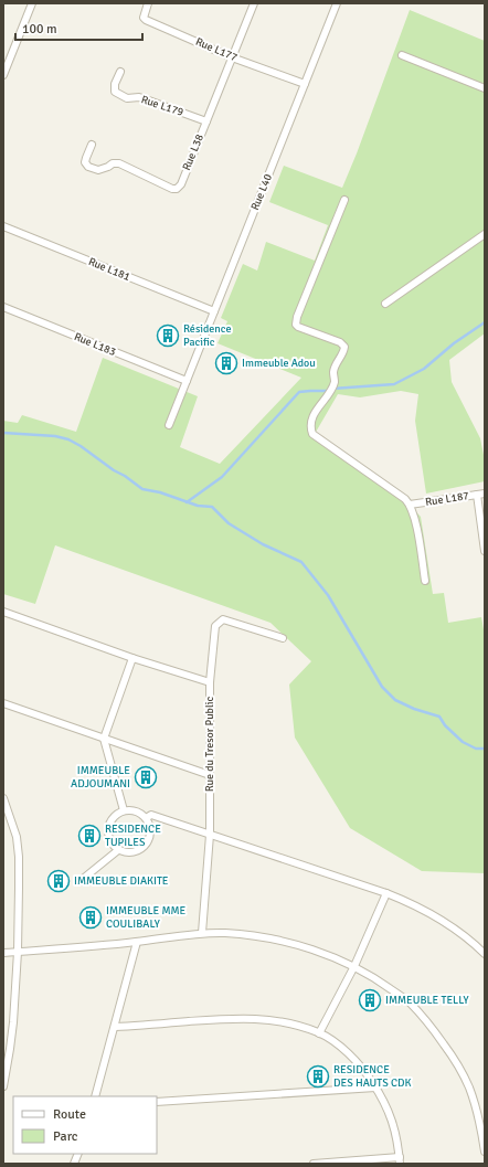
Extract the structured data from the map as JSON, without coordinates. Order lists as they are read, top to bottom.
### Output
{
  "streets": {
    "street": [
      "Rue L177",
      "Rue L179",
      "Rue L38",
      "Rue L40",
      "Rue L181",
      "Rue L183",
      "Rue L187",
      "Rue du Tresor Public"
    ]
  },
  "crossings": [
    ["Rue L177", "Rue L38"],
    ["Rue L177", "Rue L40"],
    ["Rue L179", "Rue L38"],
    ["Rue L40", "Rue L181"],
    ["Rue L40", "Rue L183"]
  ],
  "places": {
    "building": [
      "Résidence Pacific",
      "Immeuble Adou",
      "IMMEUBLE ADJOUMANI",
      "RESIDENCE TUPILES",
      "IMMEUBLE DIAKITE",
      "IMMEUBLE MME COULIBALY",
      "IMMEUBLE TELLY",
      "RESIDENCE DES HAUTS CDK"
    ]
  },
  "legend": ["Route", "Parc"],
  "scale_bar": "100 m"
}
